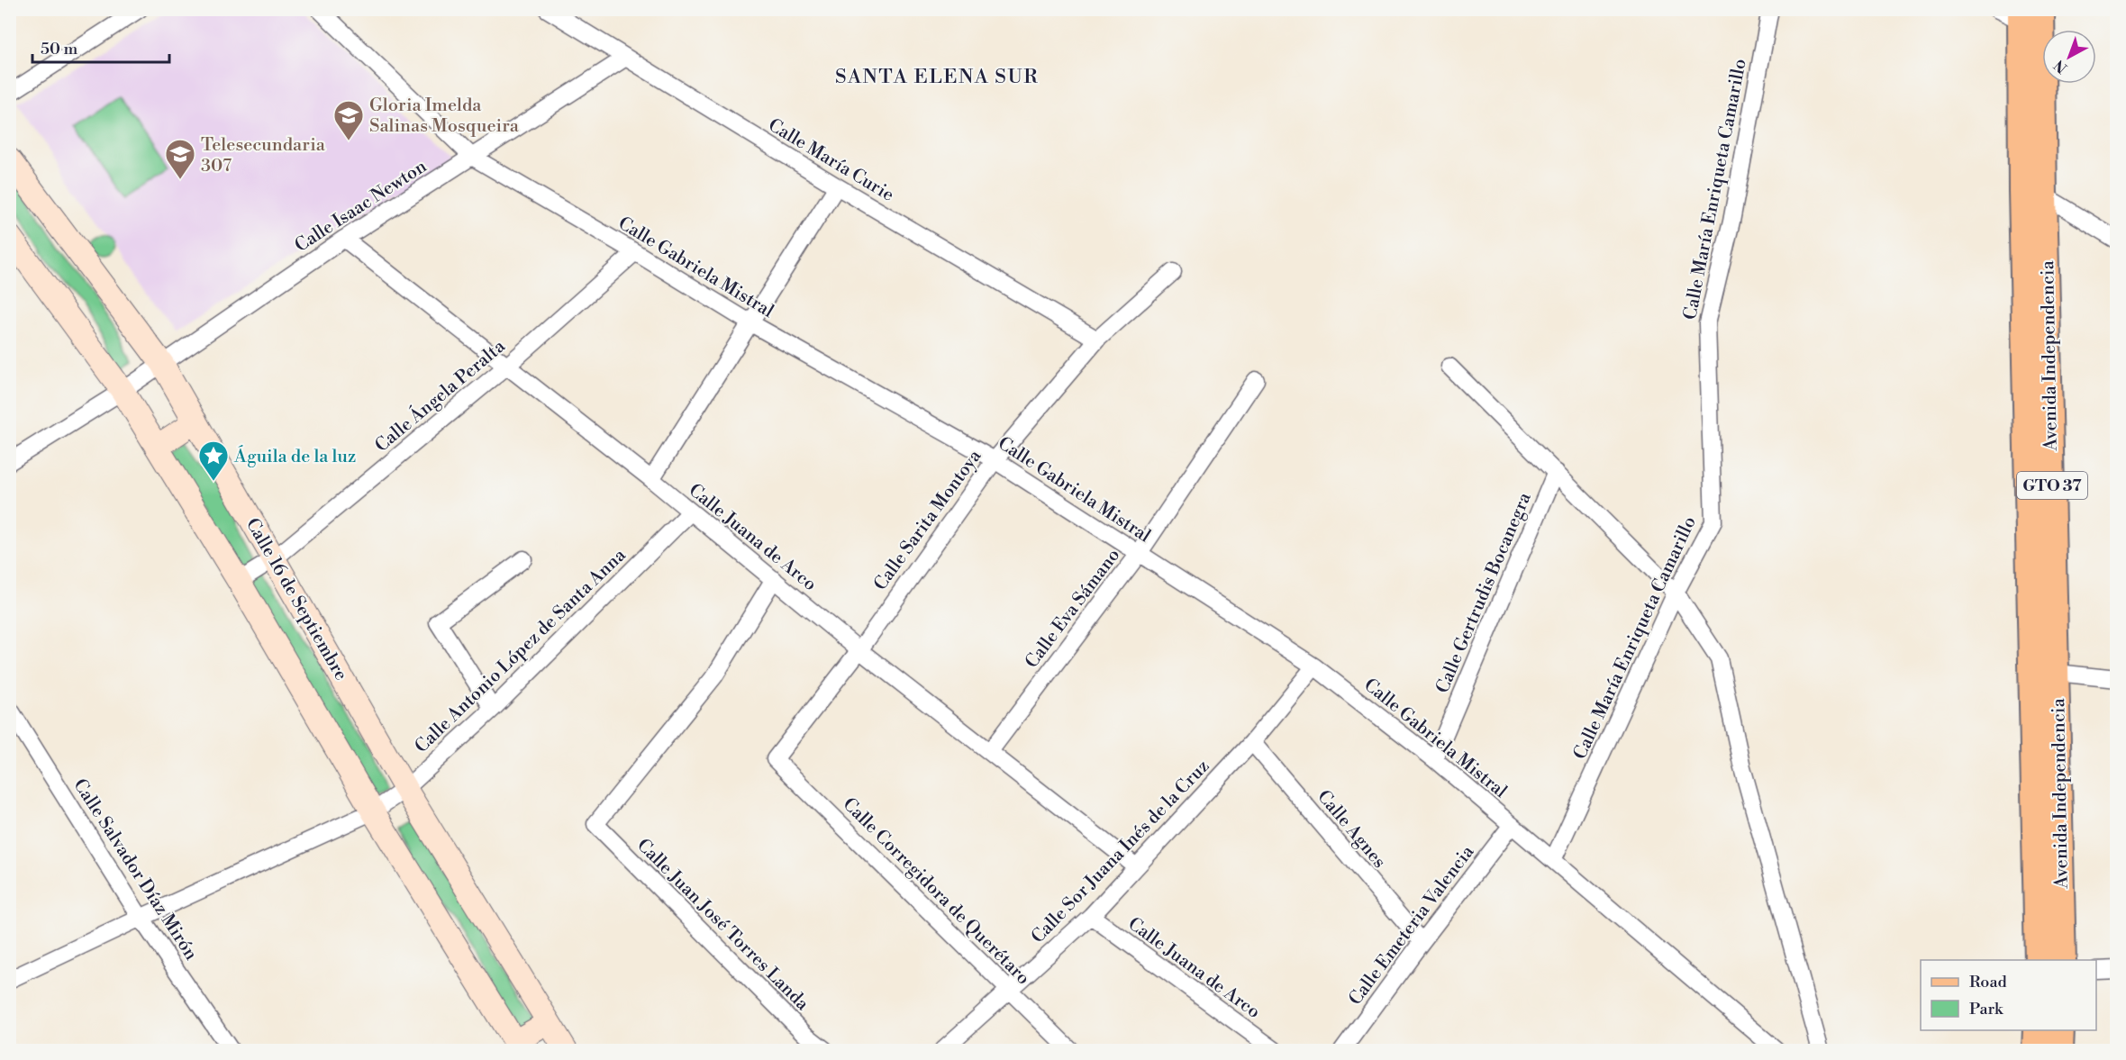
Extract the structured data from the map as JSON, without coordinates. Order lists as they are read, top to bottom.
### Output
{
  "streets": {
    "main road": ["Avenida Independencia", "GTO 37"],
    "street": [
      "Calle María Curie",
      "Calle María Enriqueta Camarillo",
      "Calle Isaac Newton",
      "Calle Gabriela Mistral",
      "Calle Ángela Peralta",
      "Calle Sarita Montoya",
      "Calle Juana de Arco",
      "Calle Gertrudis Bocanegra",
      "Calle 16 de Septiembre",
      "Calle Eva Sámano",
      "Calle Antonio López de Santa Anna",
      "Calle Agnes",
      "Calle Sor Juana Inés de la Cruz",
      "Calle Salvador Díaz Mirón",
      "Calle Corregidora de Querétaro",
      "Calle Juan José Torres Landa",
      "Calle Emeteria Valencia"
    ]
  },
  "crossings": [
    ["Calle María Curie", "Calle Isaac Newton"],
    ["Calle María Curie", "Calle Sarita Montoya"],
    ["Calle María Enriqueta Camarillo", "Calle Gabriela Mistral"],
    ["Calle Isaac Newton", "Calle Gabriela Mistral"],
    ["Calle Isaac Newton", "Calle Juana de Arco"],
    ["Calle Isaac Newton", "Calle 16 de Septiembre"],
    ["Calle Gabriela Mistral", "Calle Ángela Peralta"],
    ["Calle Gabriela Mistral", "Calle Sarita Montoya"],
    ["Calle Gabriela Mistral", "Calle Gertrudis Bocanegra"],
    ["Calle Gabriela Mistral", "Calle Eva Sámano"],
    ["Calle Gabriela Mistral", "Calle Sor Juana Inés de la Cruz"],
    ["Calle Gabriela Mistral", "Calle Emeteria Valencia"],
    ["Calle Ángela Peralta", "Calle Juana de Arco"],
    ["Calle Ángela Peralta", "Calle 16 de Septiembre"],
    ["Calle Sarita Montoya", "Calle Juana de Arco"],
    ["Calle Sarita Montoya", "Calle Corregidora de Querétaro"],
    ["Calle Juana de Arco", "Calle Eva Sámano"],
    ["Calle Juana de Arco", "Calle Antonio López de Santa Anna"],
    ["Calle Juana de Arco", "Calle Sor Juana Inés de la Cruz"],
    ["Calle Juana de Arco", "Calle Juan José Torres Landa"],
    ["Calle 16 de Septiembre", "Calle Antonio López de Santa Anna"],
    ["Calle Antonio López de Santa Anna", "Calle Salvador Díaz Mirón"],
    ["Calle Agnes", "Calle Sor Juana Inés de la Cruz"],
    ["Calle Agnes", "Calle Emeteria Valencia"],
    ["Calle Sor Juana Inés de la Cruz", "Calle Corregidora de Querétaro"]
  ],
  "districts": ["SANTA ELENA SUR"],
  "places": {
    "school or university": ["Gloria Imelda Salinas Mosqueira", "Telesecundaria 307"],
    "place": ["Águila de la luz"]
  },
  "legend": ["Road", "Park"],
  "scale_bar": "50 m",
  "north": "bottom left"
}
